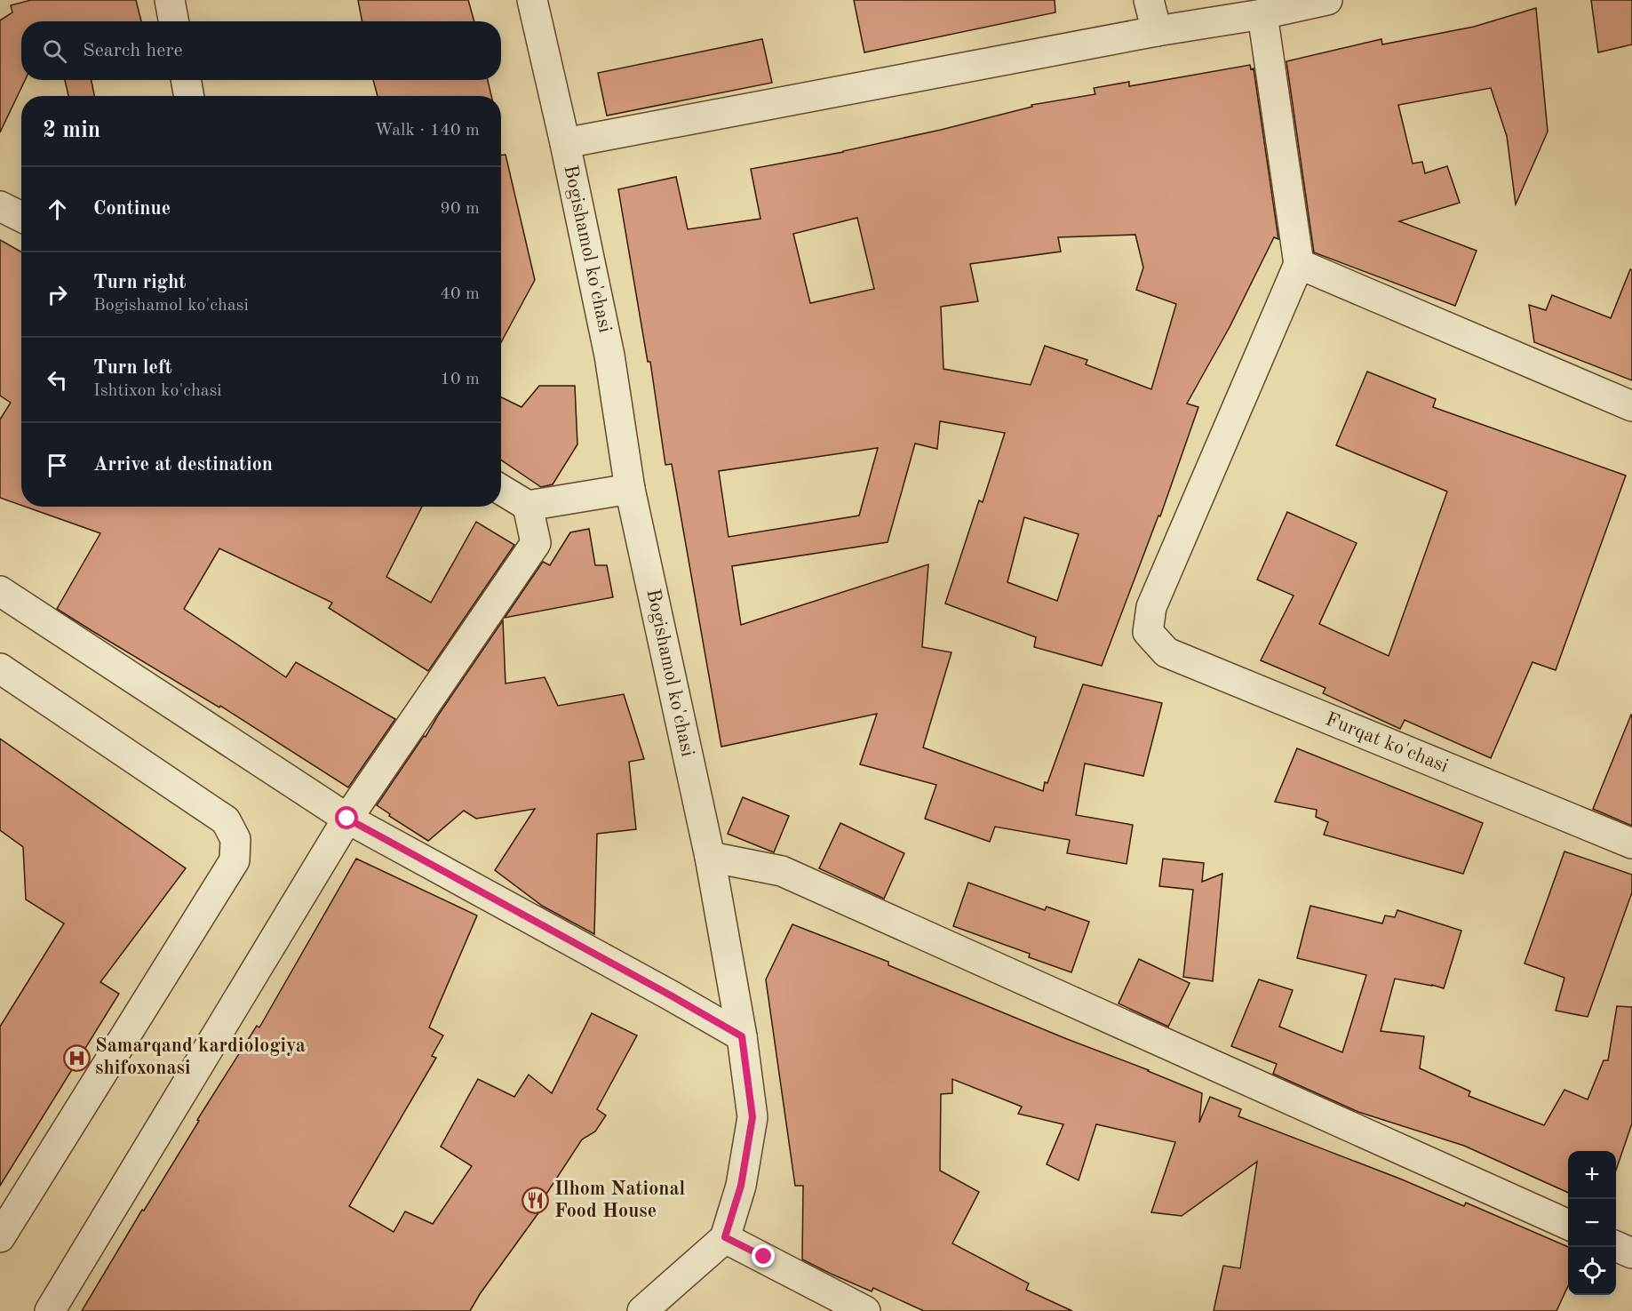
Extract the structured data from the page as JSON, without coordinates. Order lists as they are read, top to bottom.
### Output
{
  "streets": {
    "street": ["Bogishamol ko'chasi", "Furqat ko'chasi"]
  },
  "places": {
    "hospital": ["Samarqand kardiologiya shifoxonasi"],
    "restaurant": ["Ilhom National Food House"]
  },
  "page": {
    "search": "Search here",
    "heading": ["2 min", "Walk · 140 m"],
    "list": [
      ["Continue", "90 m"],
      ["Turn right", "Bogishamol ko'chasi", "40 m"],
      ["Turn left", "Ishtixon ko'chasi", "10 m"],
      "Arrive at destination"
    ],
    "map_buttons": ["+", "−"]
  }
}
